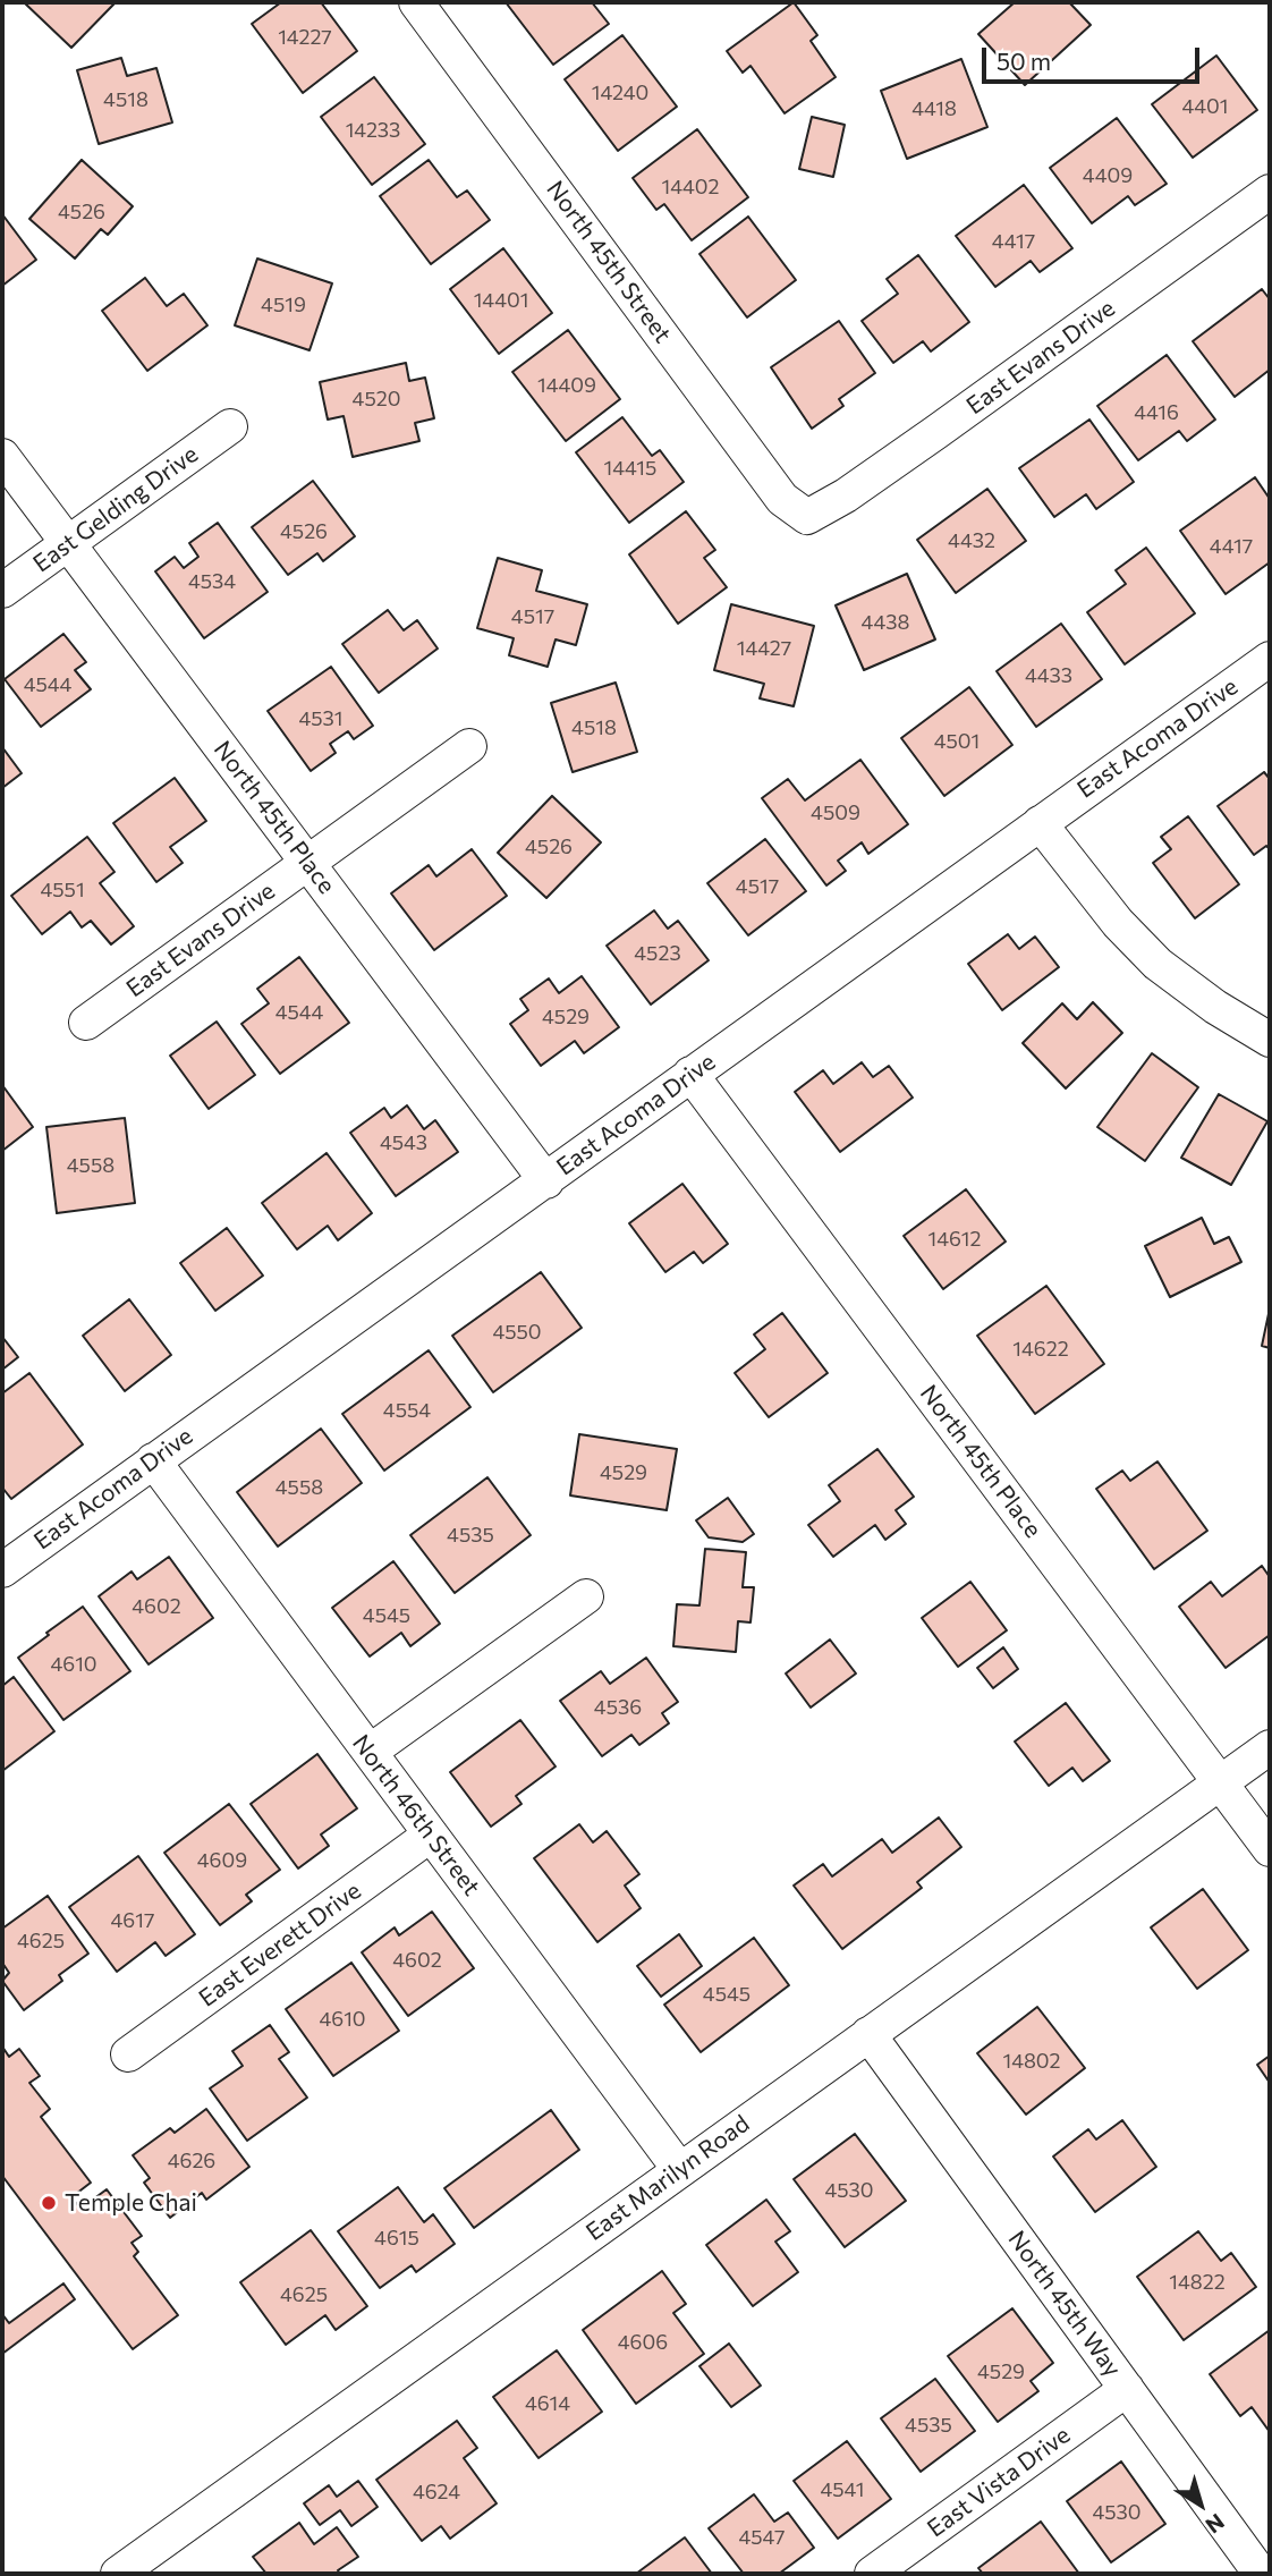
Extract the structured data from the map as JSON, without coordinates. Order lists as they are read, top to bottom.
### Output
{
  "streets": {
    "street": [
      "North 45th Street",
      "East Evans Drive",
      "East Gelding Drive",
      "East Acoma Drive",
      "North 45th Place",
      "North 46th Street",
      "East Everett Drive",
      "East Marilyn Road",
      "North 45th Way",
      "East Vista Drive"
    ]
  },
  "crossings": [
    ["North 45th Street", "East Evans Drive"],
    ["East Evans Drive", "North 45th Place"],
    ["East Gelding Drive", "North 45th Place"],
    ["East Acoma Drive", "North 45th Place"],
    ["East Acoma Drive", "North 46th Street"],
    ["North 45th Place", "East Marilyn Road"],
    ["North 46th Street", "East Everett Drive"],
    ["North 46th Street", "East Marilyn Road"],
    ["East Marilyn Road", "North 45th Way"],
    ["North 45th Way", "East Vista Drive"]
  ],
  "places": ["Temple Chai"],
  "house_numbers": [
    "14227",
    "14240",
    "4518",
    "4401",
    "4418",
    "14233",
    "4409",
    "14402",
    "4526",
    "4417",
    "14401",
    "4519",
    "14409",
    "4520",
    "4416",
    "14415",
    "4526",
    "4432",
    "4417",
    "4534",
    "4517",
    "4438",
    "14427",
    "4433",
    "4544",
    "4531",
    "4518",
    "4501",
    "4509",
    "4526",
    "4517",
    "4551",
    "4523",
    "4544",
    "4529",
    "4543",
    "4558",
    "14612",
    "4550",
    "14622",
    "4554",
    "4529",
    "4558",
    "4535",
    "4602",
    "4545",
    "4610",
    "4536",
    "4609",
    "4617",
    "4625",
    "4602",
    "4545",
    "4610",
    "14802",
    "4626",
    "4530",
    "4615",
    "14822",
    "4625",
    "4606",
    "4529",
    "4614",
    "4535",
    "4541",
    "4624",
    "4530",
    "4547"
  ],
  "scale_bar": "50 m",
  "north": "bottom right"
}
